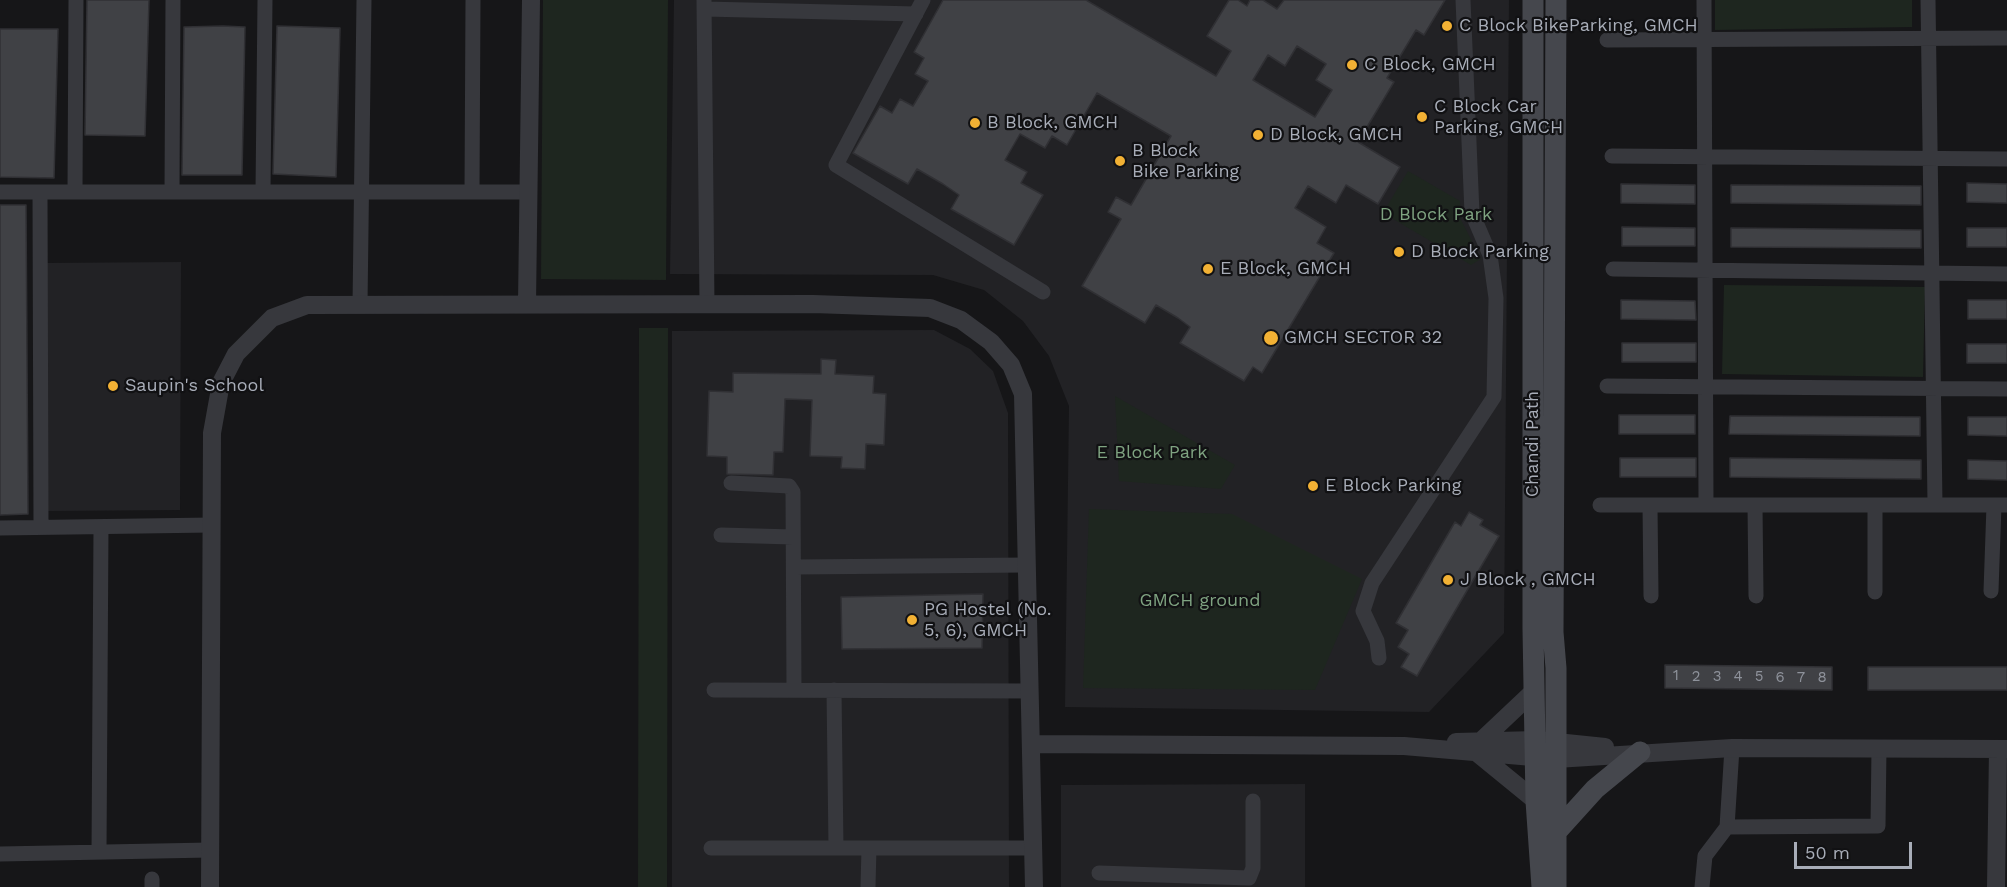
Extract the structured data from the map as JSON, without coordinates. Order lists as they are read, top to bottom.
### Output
{
  "streets": {
    "main road": ["Chandi Path"]
  },
  "parks": ["D Block Park", "E Block Park", "GMCH ground"],
  "places": [
    "C Block BikeParking, GMCH",
    "C Block, GMCH",
    "C Block Car Parking, GMCH",
    "B Block, GMCH",
    "D Block, GMCH",
    "B Block Bike Parking",
    "D Block Parking",
    "E Block, GMCH",
    "GMCH SECTOR 32",
    "Saupin's School",
    "E Block Parking",
    "J Block , GMCH",
    "PG Hostel (No. 5, 6), GMCH"
  ],
  "house_numbers": [
    "1",
    "2",
    "3",
    "4",
    "5",
    "6",
    "7",
    "8"
  ],
  "scale_bar": "50 m"
}
